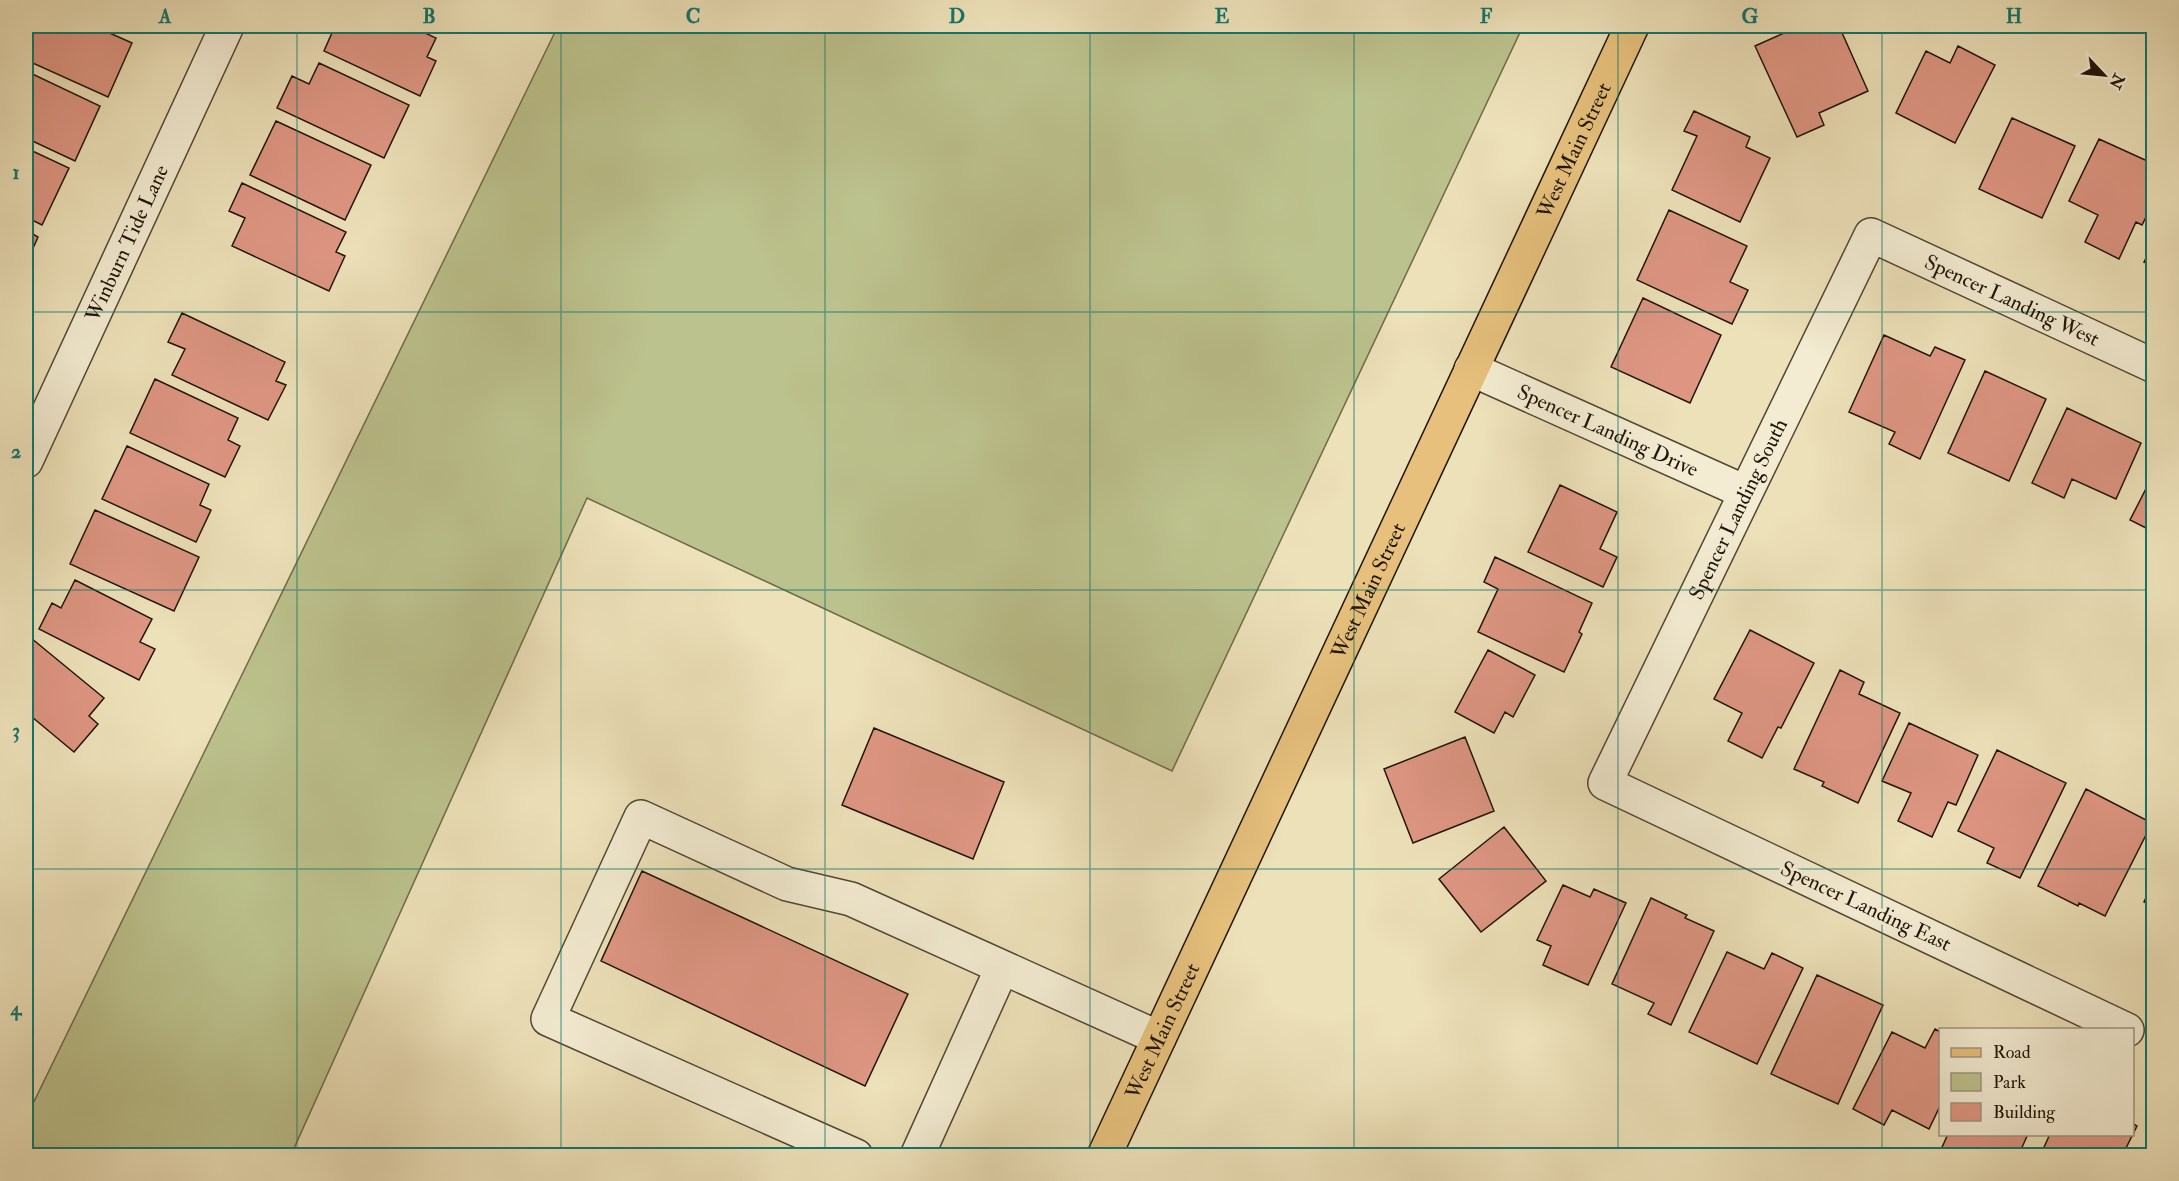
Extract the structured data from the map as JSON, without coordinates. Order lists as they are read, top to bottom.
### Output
{
  "streets": {
    "main road": ["West Main Street"],
    "street": [
      "Winburn Tide Lane",
      "Spencer Landing West",
      "Spencer Landing Drive",
      "Spencer Landing South",
      "Spencer Landing East"
    ]
  },
  "crossings": [
    ["West Main Street", "Spencer Landing Drive"],
    ["Spencer Landing West", "Spencer Landing South"],
    ["Spencer Landing Drive", "Spencer Landing South"],
    ["Spencer Landing South", "Spencer Landing East"]
  ],
  "legend": ["Road", "Park", "Building"],
  "north": "bottom right",
  "grid": {
    "columns": [
      "A",
      "B",
      "C",
      "D",
      "E",
      "F",
      "G",
      "H"
    ],
    "rows": [
      "1",
      "2",
      "3",
      "4"
    ]
  }
}
